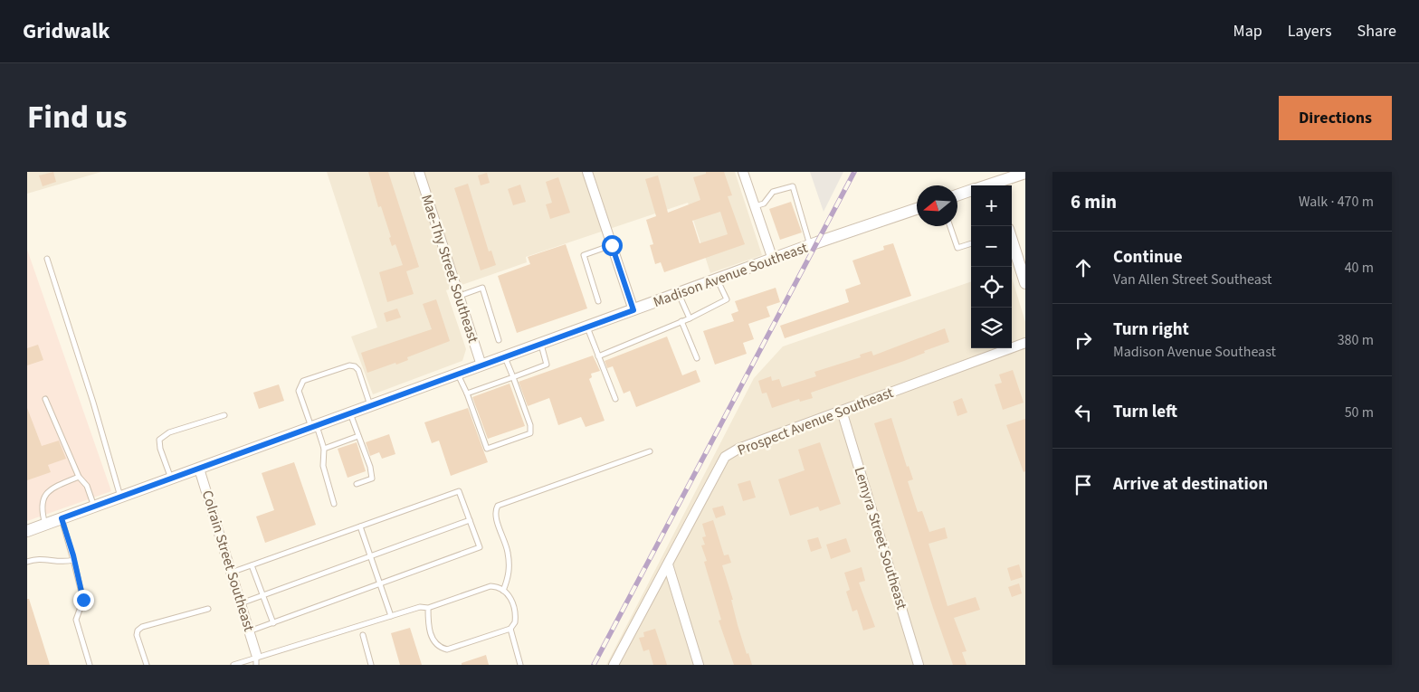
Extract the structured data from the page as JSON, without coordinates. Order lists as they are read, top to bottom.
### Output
{
  "streets": {
    "street": [
      "Mae-Thy Street Southeast",
      "Madison Avenue Southeast",
      "Prospect Avenue Southeast",
      "Lemyra Street Southeast",
      "Colrain Street Southeast"
    ]
  },
  "crossings": [
    ["Mae-Thy Street Southeast", "Madison Avenue Southeast"],
    ["Madison Avenue Southeast", "Colrain Street Southeast"],
    ["Prospect Avenue Southeast", "Lemyra Street Southeast"]
  ],
  "north": "left",
  "page": {
    "header": "Gridwalk",
    "nav": ["Map", "Layers", "Share"],
    "title": "Find us",
    "buttons": "Directions",
    "heading": ["6 min", "Walk · 470 m"],
    "map_buttons": ["+", "−"],
    "list": [
      ["Continue", "Van Allen Street Southeast", "40 m"],
      ["Turn right", "Madison Avenue Southeast", "380 m"],
      ["Turn left", "50 m"],
      "Arrive at destination"
    ]
  }
}
